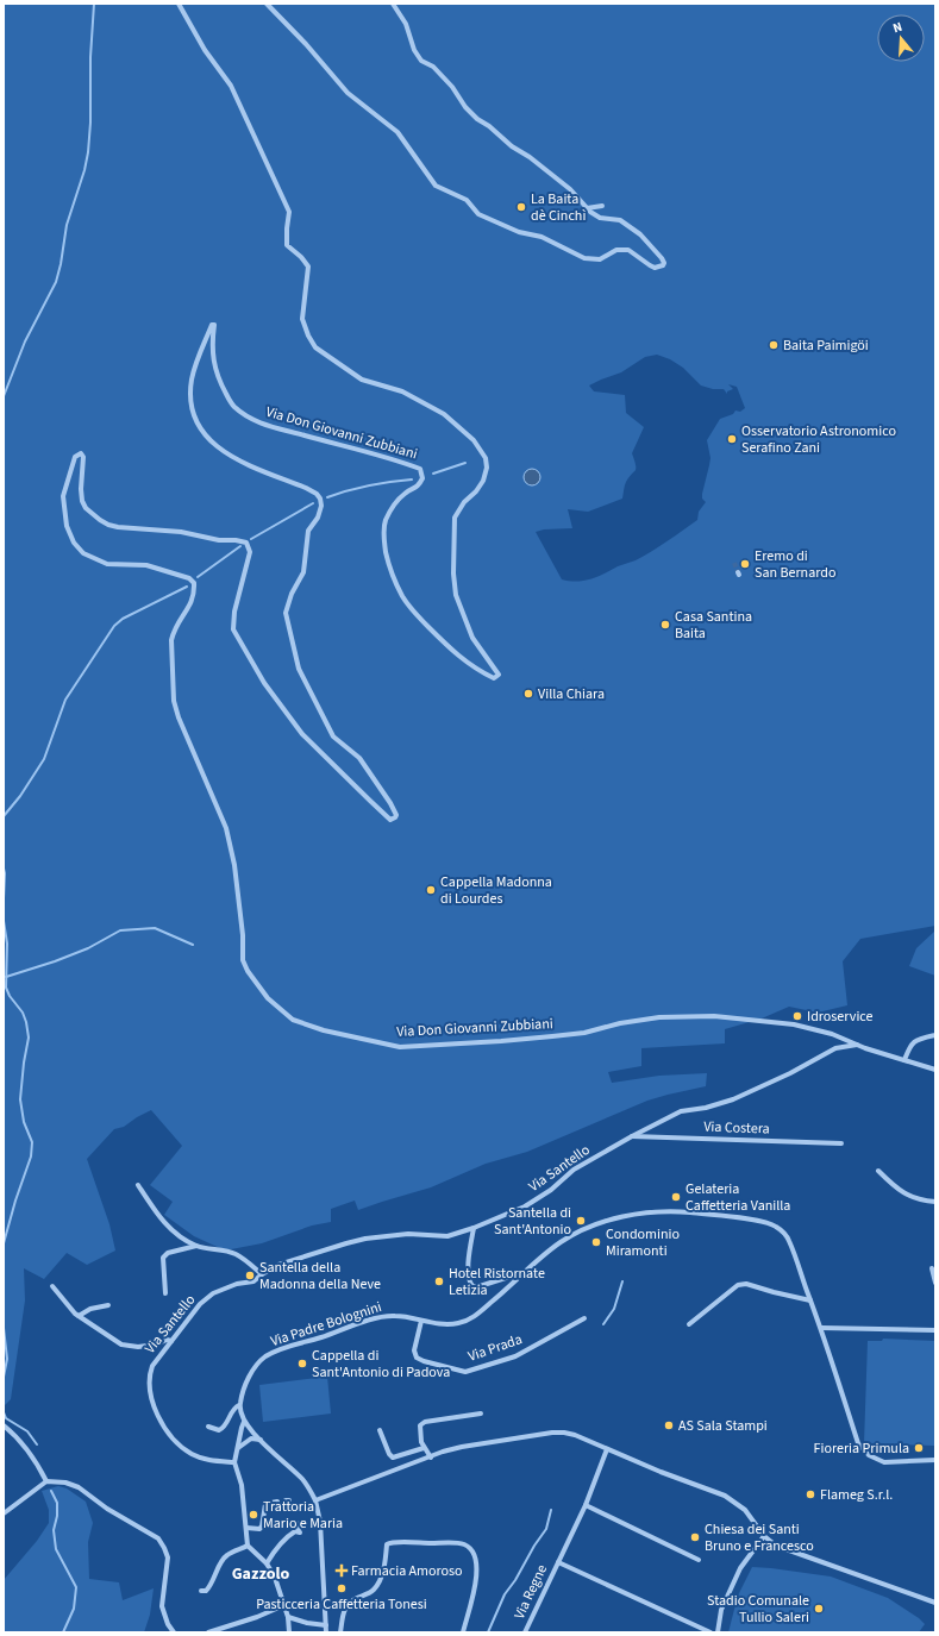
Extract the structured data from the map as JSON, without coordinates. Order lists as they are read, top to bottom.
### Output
{
  "streets": {
    "street": [
      "Via Don Giovanni Zubbiani",
      "Via Costera",
      "Via Santello",
      "Via Padre Bolognini",
      "Via Prada",
      "Via Regne"
    ]
  },
  "crossings": [
    ["Via Don Giovanni Zubbiani", "Via Santello"],
    ["Via Costera", "Via Santello"],
    ["Via Padre Bolognini", "Via Prada"]
  ],
  "districts": ["Gazzolo"],
  "places": {
    "other": [
      "La Baita dè Cinchì",
      "Baita Paimigöi",
      "Osservatorio Astronomico Serafino Zani",
      "Eremo di San Bernardo",
      "Casa Santina Baita",
      "Villa Chiara",
      "Cappella Madonna di Lourdes",
      "Idroservice",
      "Gelateria Caffetteria Vanilla",
      "Santella di Sant'Antonio",
      "Condominio Miramonti",
      "Santella della Madonna della Neve",
      "Hotel Ristornate Letizia",
      "Cappella di Sant'Antonio di Padova",
      "AS Sala Stampi",
      "Fioreria Primula",
      "Flameg S.r.l.",
      "Trattoria Mario e Maria",
      "Chiesa dei Santi Bruno e Francesco",
      "Pasticceria Caffetteria Tonesi",
      "Stadio Comunale Tullio Saleri"
    ],
    "health": ["Farmacia Amoroso"]
  },
  "north": "top"
}
